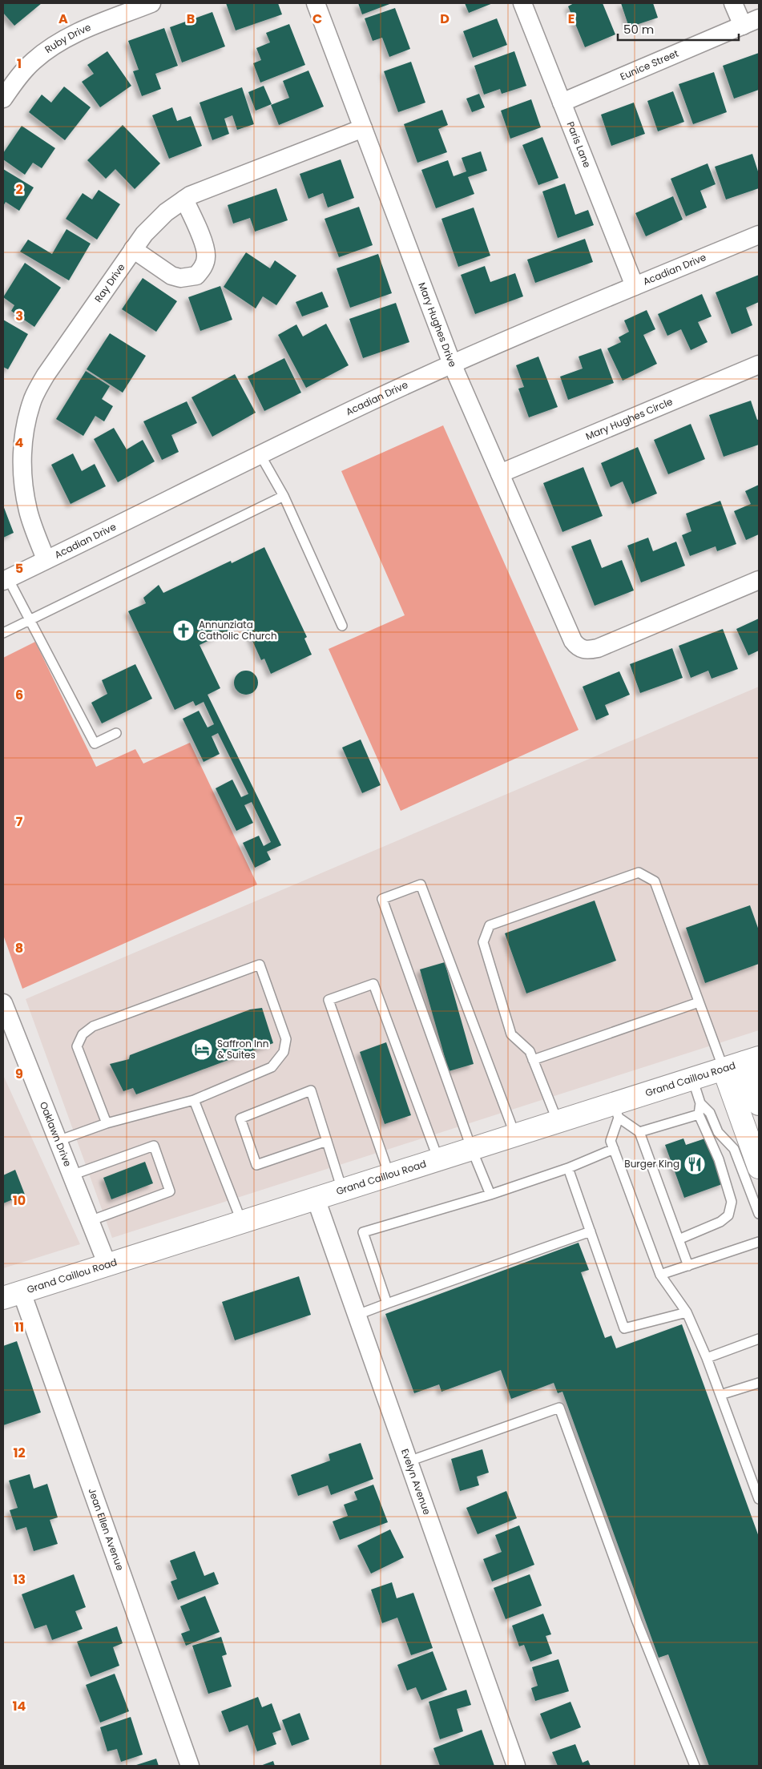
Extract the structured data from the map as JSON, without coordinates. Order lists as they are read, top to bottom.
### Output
{
  "streets": {
    "main road": ["Grand Caillou Road"],
    "street": [
      "Ruby Drive",
      "Eunice Street",
      "Paris Lane",
      "Acadian Drive",
      "Ray Drive",
      "Mary Hughes Drive",
      "Mary Hughes Circle",
      "Oaklawn Drive",
      "Evelyn Avenue",
      "Jean Ellen Avenue"
    ]
  },
  "crossings": [
    ["Eunice Street", "Paris Lane"],
    ["Paris Lane", "Acadian Drive"],
    ["Acadian Drive", "Ray Drive"],
    ["Acadian Drive", "Mary Hughes Drive"],
    ["Ray Drive", "Mary Hughes Drive"],
    ["Mary Hughes Drive", "Mary Hughes Circle"],
    ["Grand Caillou Road", "Oaklawn Drive"],
    ["Grand Caillou Road", "Evelyn Avenue"],
    ["Grand Caillou Road", "Jean Ellen Avenue"]
  ],
  "places": {
    "church": ["Annunziata Catholic Church"],
    "hotel": ["Saffron Inn & Suites"],
    "restaurant": ["Burger King"]
  },
  "scale_bar": "50 m",
  "grid": {
    "columns": [
      "A",
      "B",
      "C",
      "D",
      "E"
    ],
    "rows": [
      "1",
      "2",
      "3",
      "4",
      "5",
      "6",
      "7",
      "8",
      "9",
      "10",
      "11",
      "12",
      "13",
      "14"
    ]
  }
}
